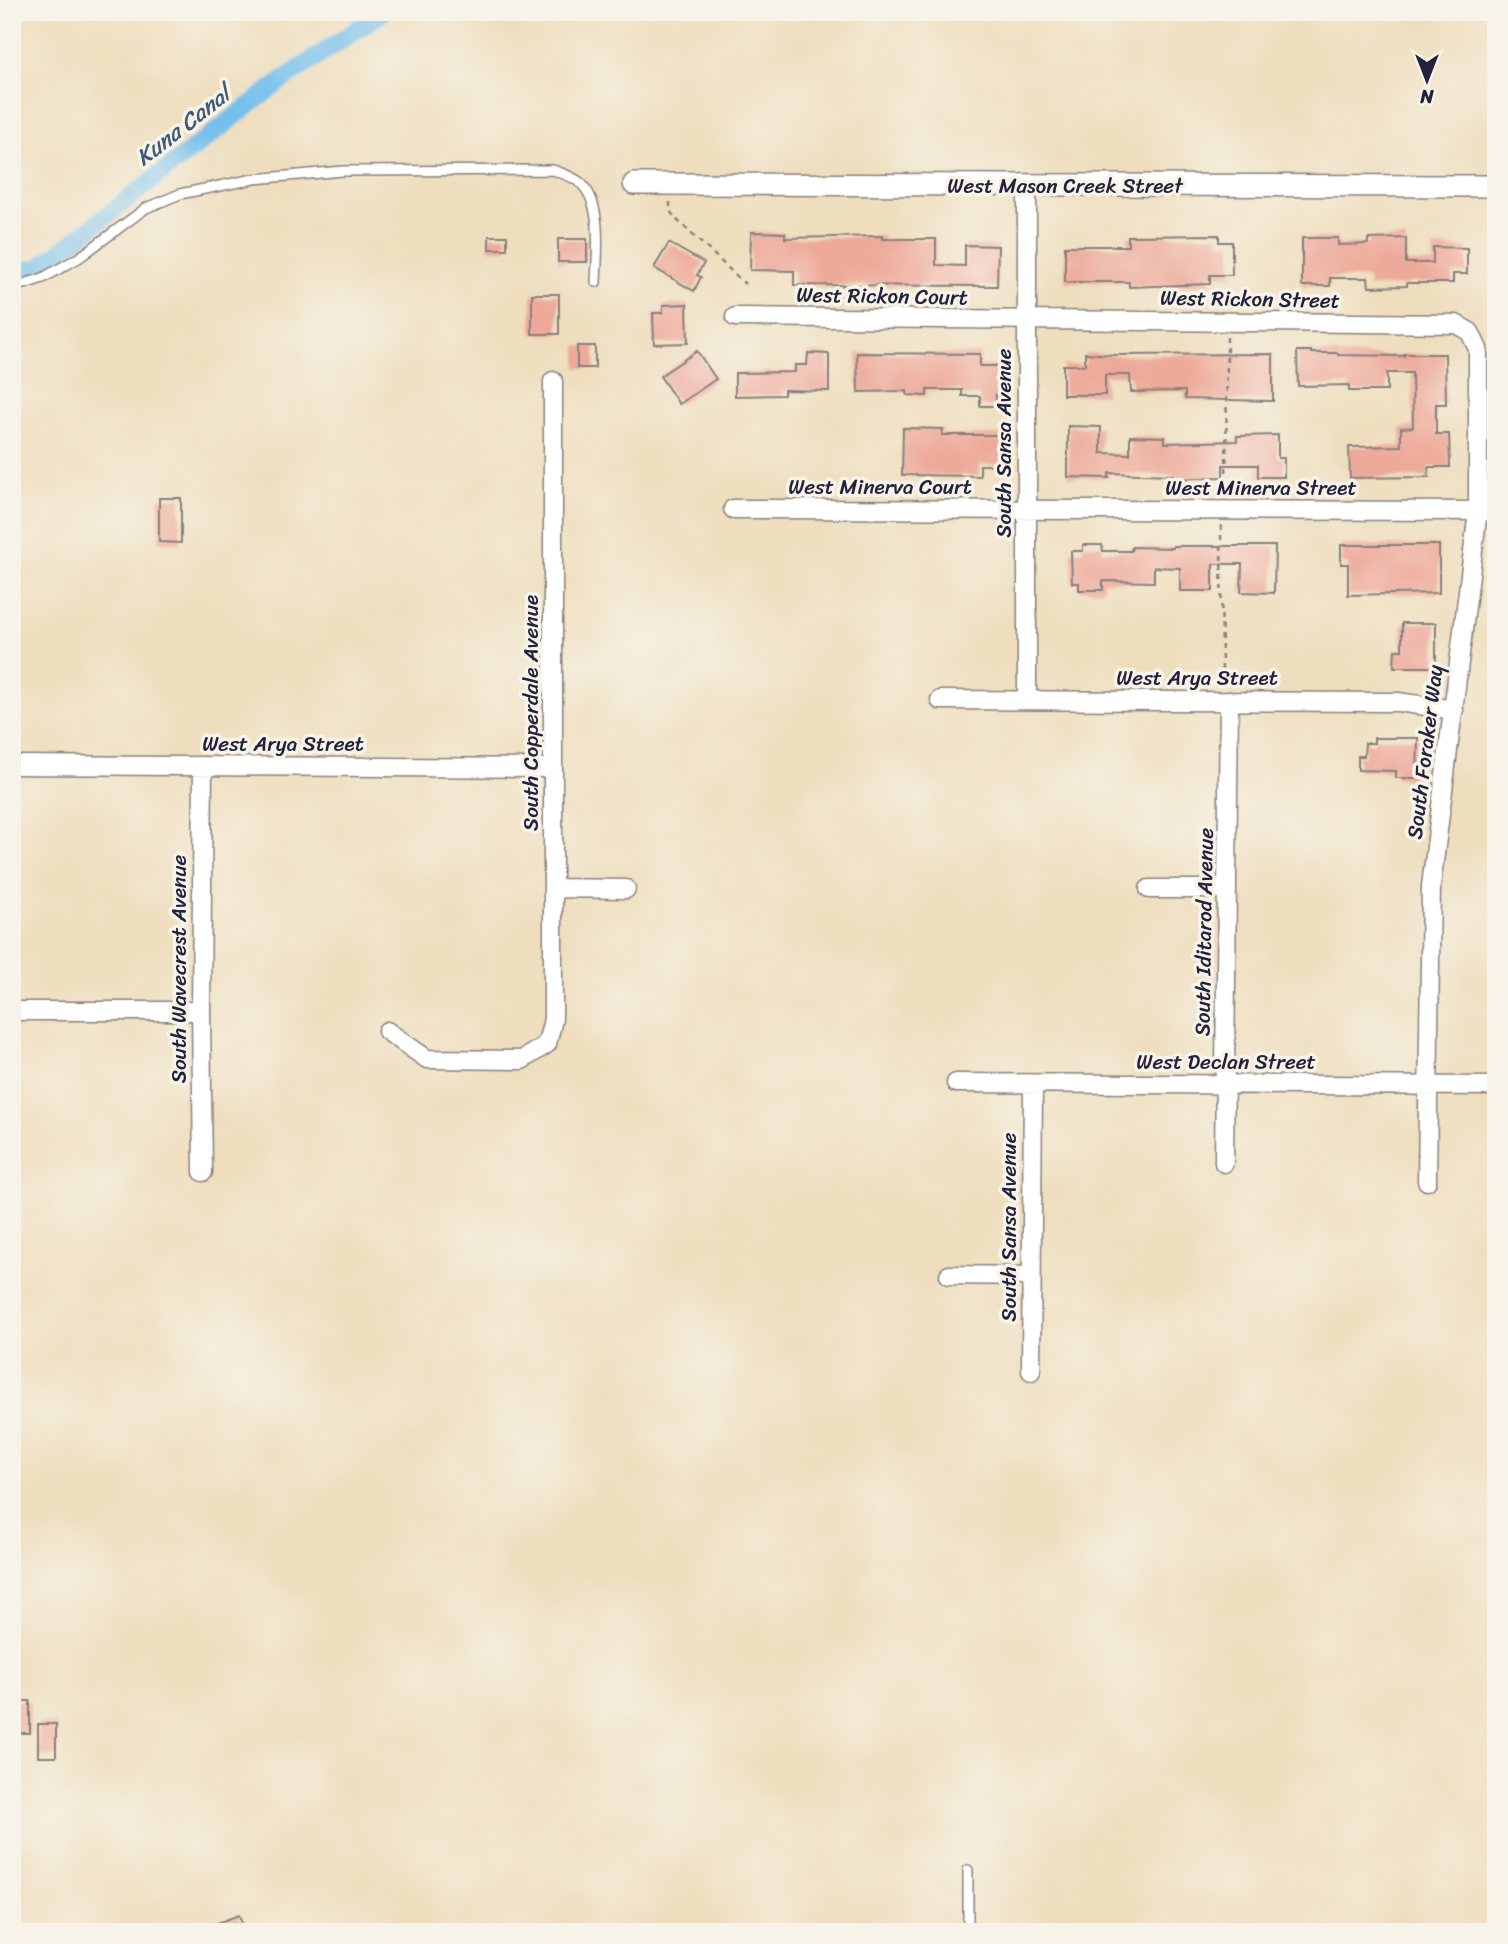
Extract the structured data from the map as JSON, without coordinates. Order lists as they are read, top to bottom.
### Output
{
  "streets": {
    "street": [
      "West Mason Creek Street",
      "West Rickon Court",
      "West Rickon Street",
      "South Sansa Avenue",
      "West Minerva Court",
      "West Minerva Street",
      "West Arya Street",
      "South Copperdale Avenue",
      "South Foraker Way",
      "South Iditarod Avenue",
      "South Wavecrest Avenue",
      "West Declan Street"
    ]
  },
  "crossings": [
    ["West Mason Creek Street", "South Sansa Avenue"],
    ["West Rickon Court", "West Rickon Street"],
    ["West Rickon Court", "South Sansa Avenue"],
    ["West Rickon Street", "South Sansa Avenue"],
    ["West Rickon Street", "South Foraker Way"],
    ["South Sansa Avenue", "West Minerva Court"],
    ["South Sansa Avenue", "West Minerva Street"],
    ["South Sansa Avenue", "West Arya Street"],
    ["South Sansa Avenue", "West Declan Street"],
    ["West Minerva Court", "West Minerva Street"],
    ["West Minerva Street", "South Foraker Way"],
    ["West Arya Street", "South Copperdale Avenue"],
    ["West Arya Street", "South Foraker Way"],
    ["West Arya Street", "South Iditarod Avenue"],
    ["West Arya Street", "South Wavecrest Avenue"],
    ["South Foraker Way", "West Declan Street"],
    ["South Iditarod Avenue", "West Declan Street"]
  ],
  "water": ["Kuna Canal"],
  "north": "bottom"
}
